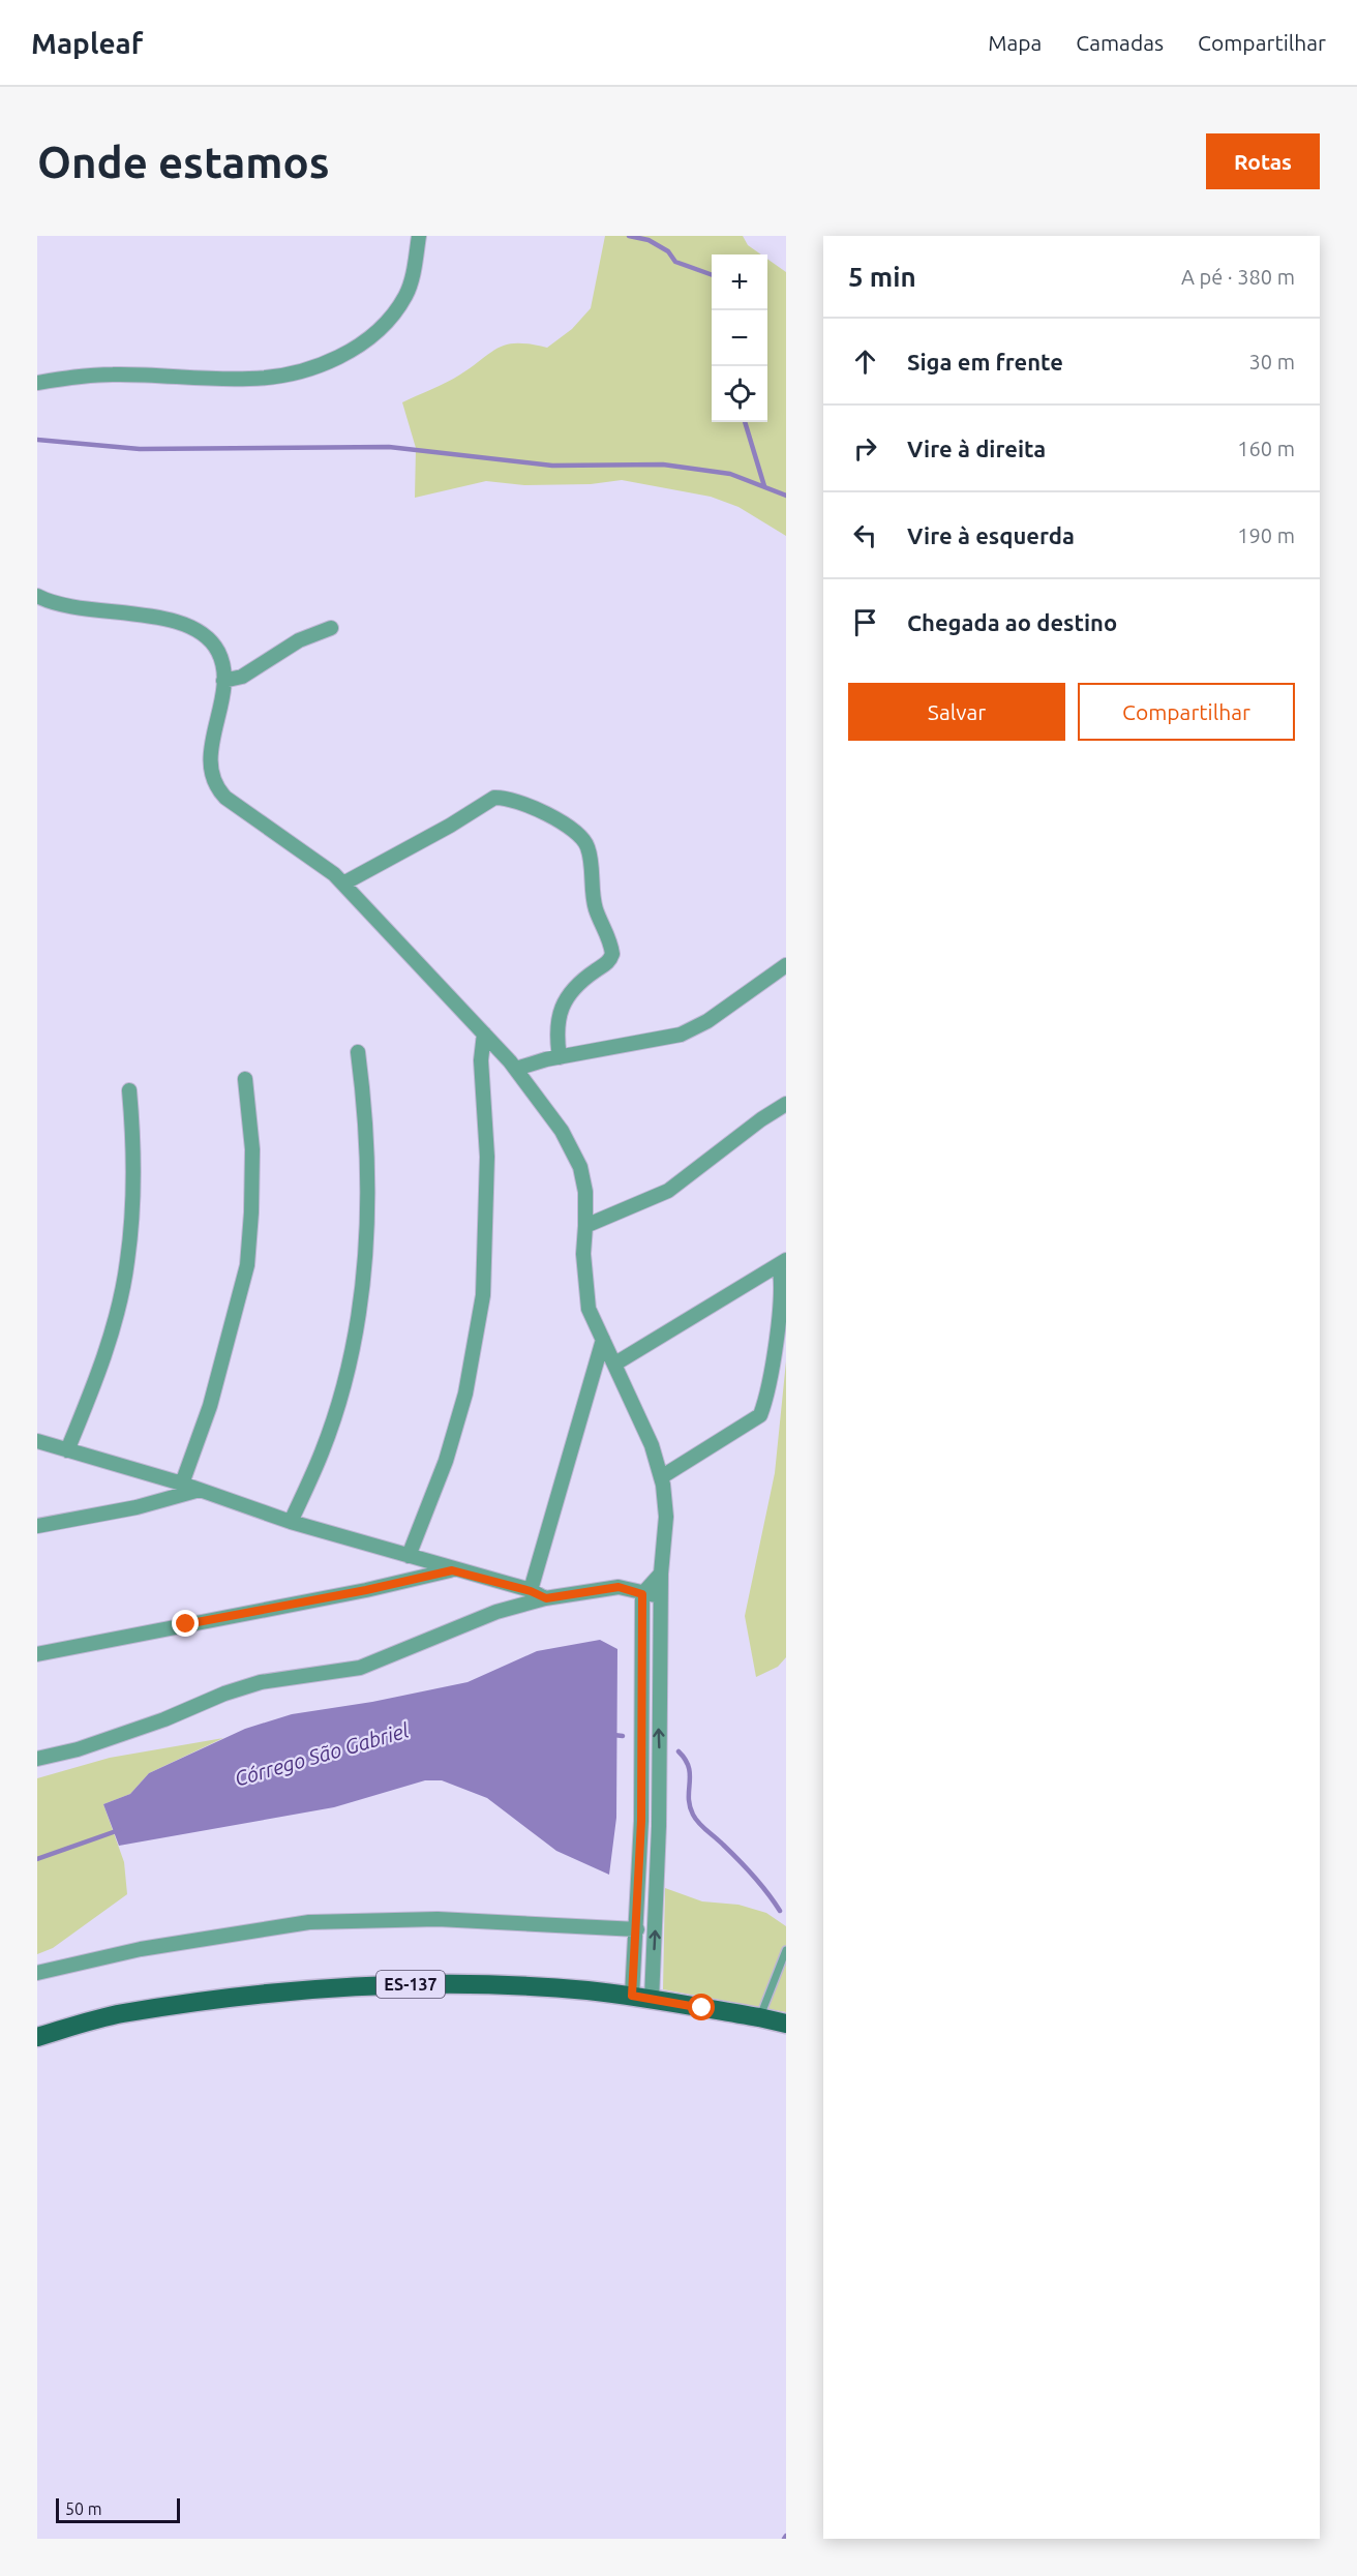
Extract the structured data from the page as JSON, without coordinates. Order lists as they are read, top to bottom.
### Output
{
  "streets": {
    "main road": ["ES-137"]
  },
  "water": ["Córrego São Gabriel"],
  "scale_bar": "50 m",
  "page": {
    "header": "Mapleaf",
    "nav": ["Mapa", "Camadas", "Compartilhar"],
    "buttons": [
      "Rotas",
      ["Salvar", "Compartilhar"]
    ],
    "title": "Onde estamos",
    "heading": ["5 min", "A pé · 380 m"],
    "map_buttons": ["+", "−"],
    "list": [
      ["Siga em frente", "30 m"],
      ["Vire à direita", "160 m"],
      ["Vire à esquerda", "190 m"],
      "Chegada ao destino"
    ],
    "scale": "50 m"
  }
}
